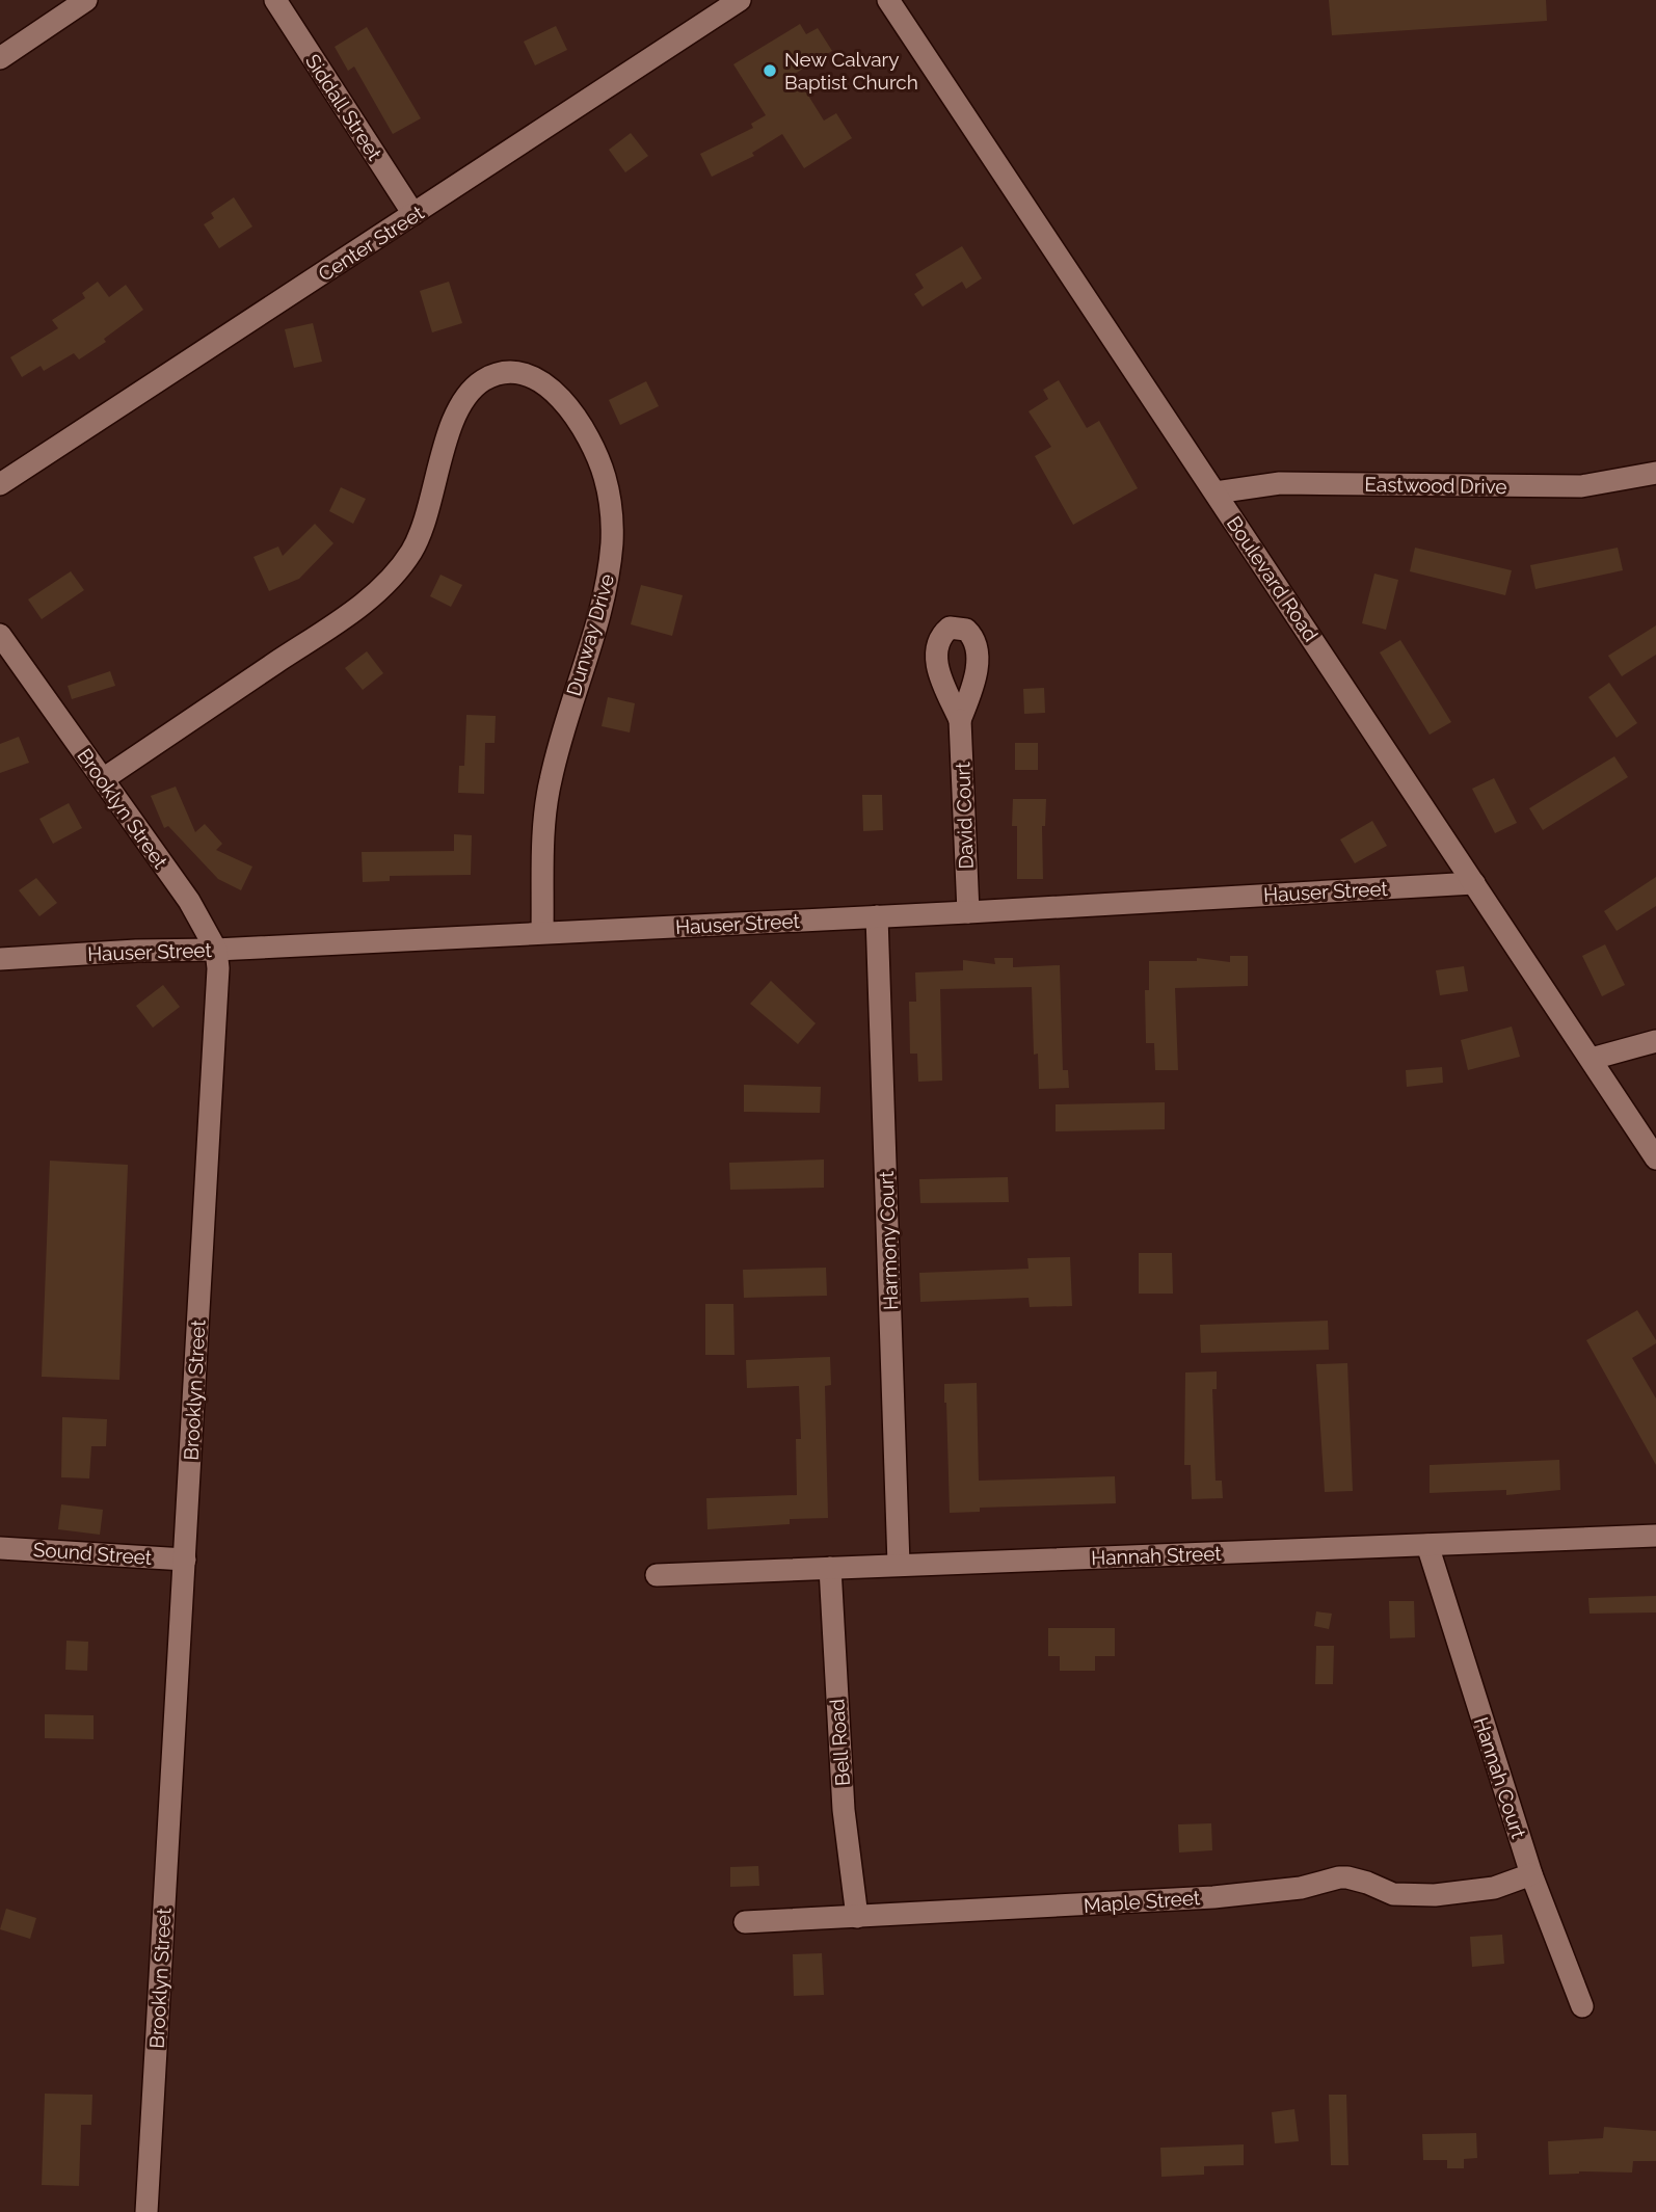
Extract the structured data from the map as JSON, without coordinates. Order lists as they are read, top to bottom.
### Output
{
  "streets": {
    "street": [
      "Siddall Street",
      "Center Street",
      "Eastwood Drive",
      "Boulevard Road",
      "Dunway Drive",
      "Brooklyn Street",
      "David Court",
      "Hauser Street",
      "Harmony Court",
      "Sound Street",
      "Hannah Street",
      "Bell Road",
      "Hannah Court",
      "Maple Street"
    ]
  },
  "crossings": [
    ["Siddall Street", "Center Street"],
    ["Eastwood Drive", "Boulevard Road"],
    ["Boulevard Road", "Hauser Street"],
    ["Dunway Drive", "Brooklyn Street"],
    ["Dunway Drive", "Hauser Street"],
    ["Brooklyn Street", "Hauser Street"],
    ["Brooklyn Street", "Sound Street"],
    ["David Court", "Hauser Street"],
    ["Hauser Street", "Harmony Court"],
    ["Harmony Court", "Hannah Street"],
    ["Hannah Street", "Bell Road"],
    ["Hannah Street", "Hannah Court"],
    ["Bell Road", "Maple Street"],
    ["Hannah Court", "Maple Street"]
  ],
  "places": ["New Calvary Baptist Church"]
}
